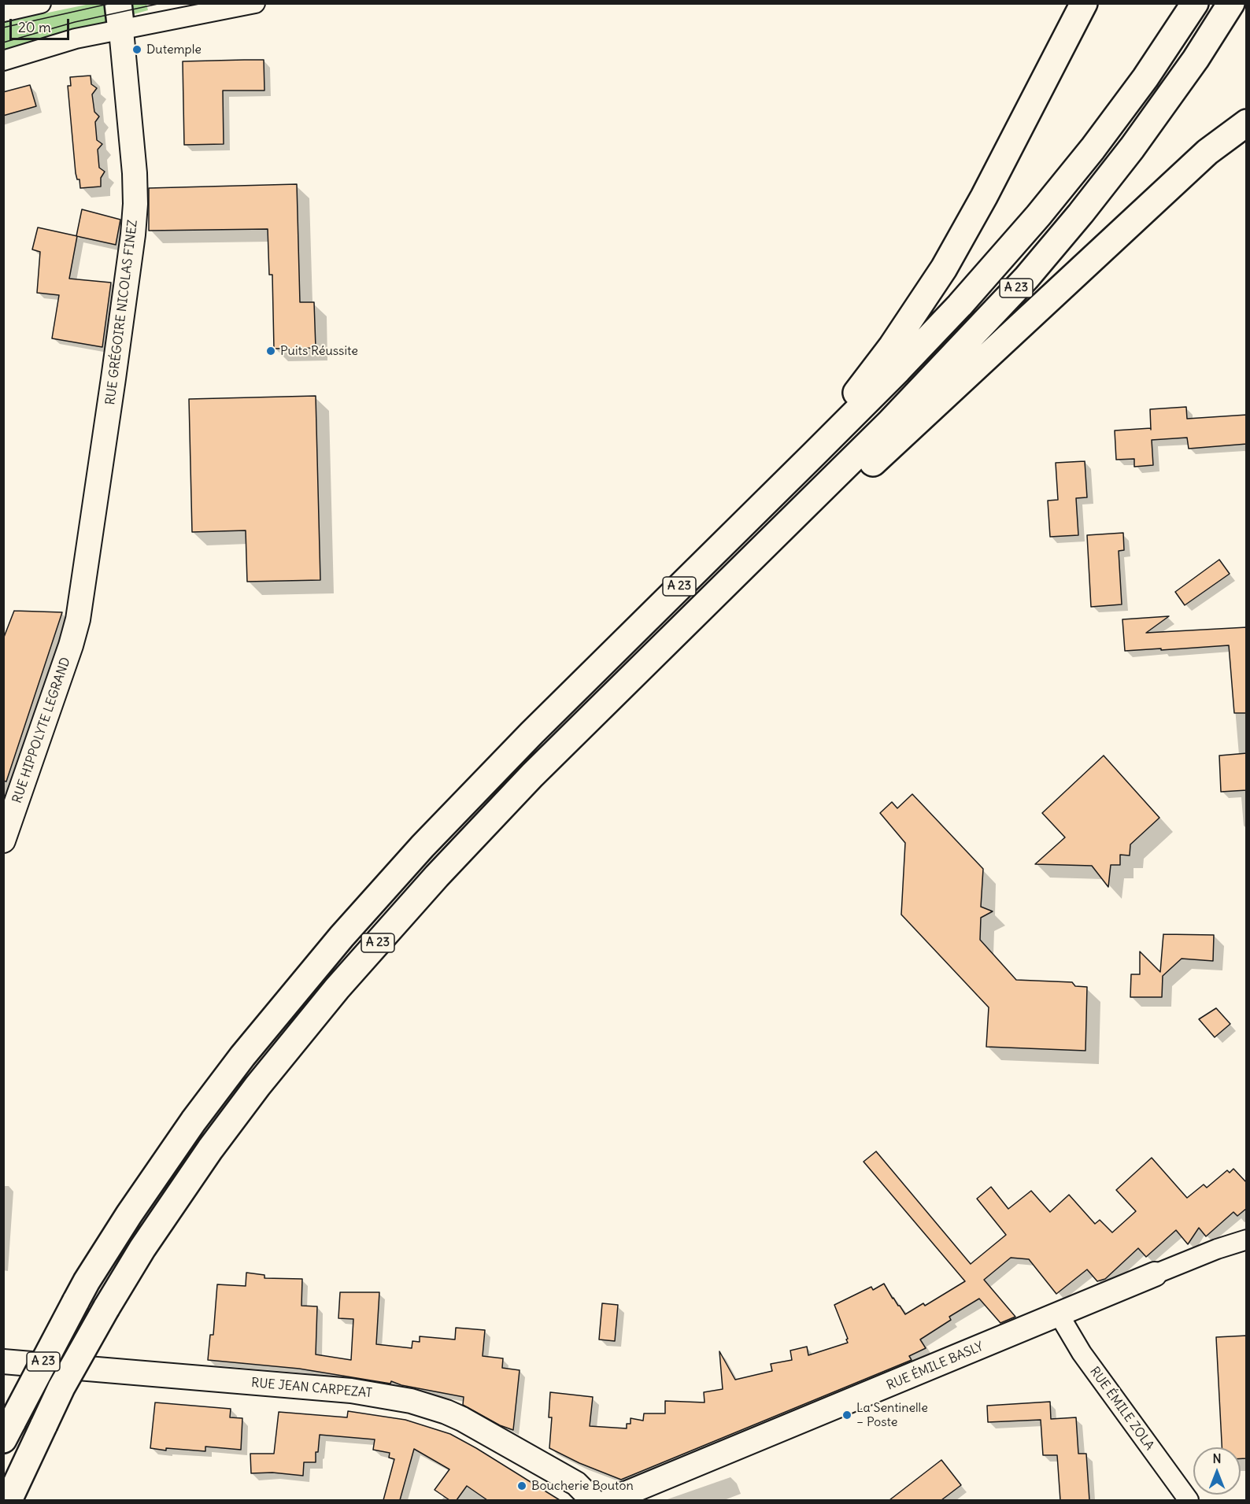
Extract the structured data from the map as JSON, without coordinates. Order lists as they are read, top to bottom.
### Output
{
  "streets": {
    "main road": ["A 23", "RUE GRÉGOIRE NICOLAS FINEZ"],
    "street": [
      "RUE HIPPOLYTE LEGRAND",
      "RUE ÉMILE BASLY",
      "RUE JEAN CARPEZAT",
      "RUE ÉMILE ZOLA"
    ]
  },
  "crossings": [
    ["RUE GRÉGOIRE NICOLAS FINEZ", "RUE HIPPOLYTE LEGRAND"],
    ["RUE ÉMILE BASLY", "RUE ÉMILE ZOLA"]
  ],
  "places": [
    "Dutemple",
    "Puits Réussite",
    "La Sentinelle – Poste",
    "Boucherie Bouton"
  ],
  "scale_bar": "20 m",
  "north": "top"
}
